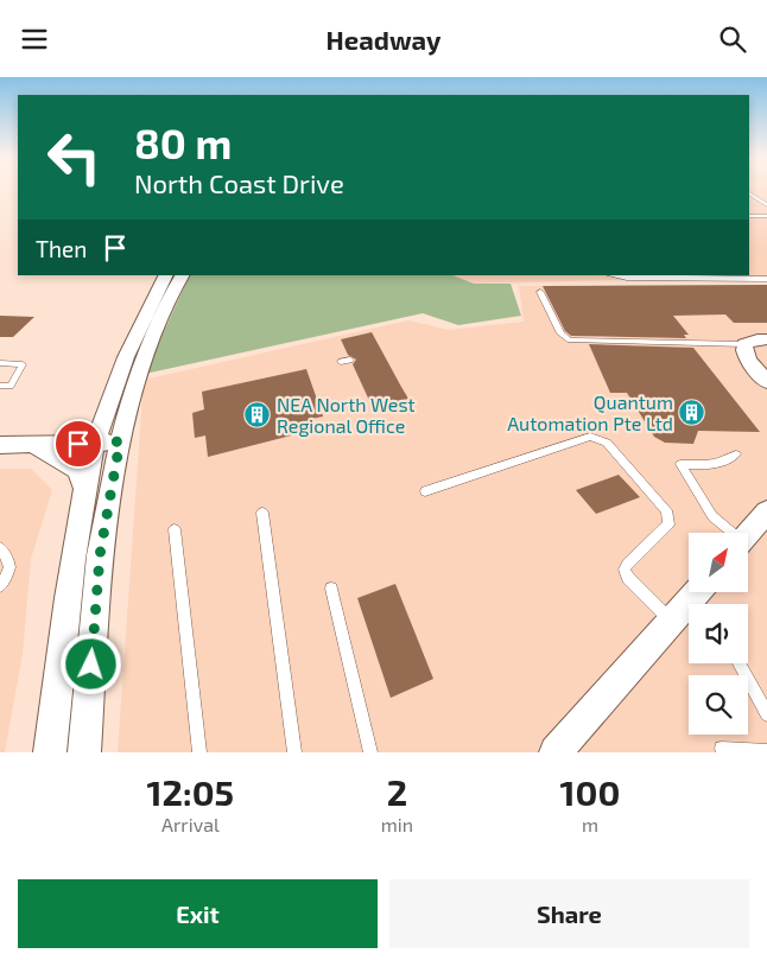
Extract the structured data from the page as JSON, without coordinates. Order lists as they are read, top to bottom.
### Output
{
  "places": {
    "building": ["Quantum Automation Pte Ltd", "NEA North West Regional Office"]
  },
  "north": "top right",
  "page": {
    "header": "Headway",
    "turn": ["80 m", "North Coast Drive"],
    "then": "Then",
    "eta": [
      "12:05",
      "Arrival",
      "2",
      "min",
      "100",
      "m"
    ],
    "buttons": ["Exit", "Share"]
  }
}
